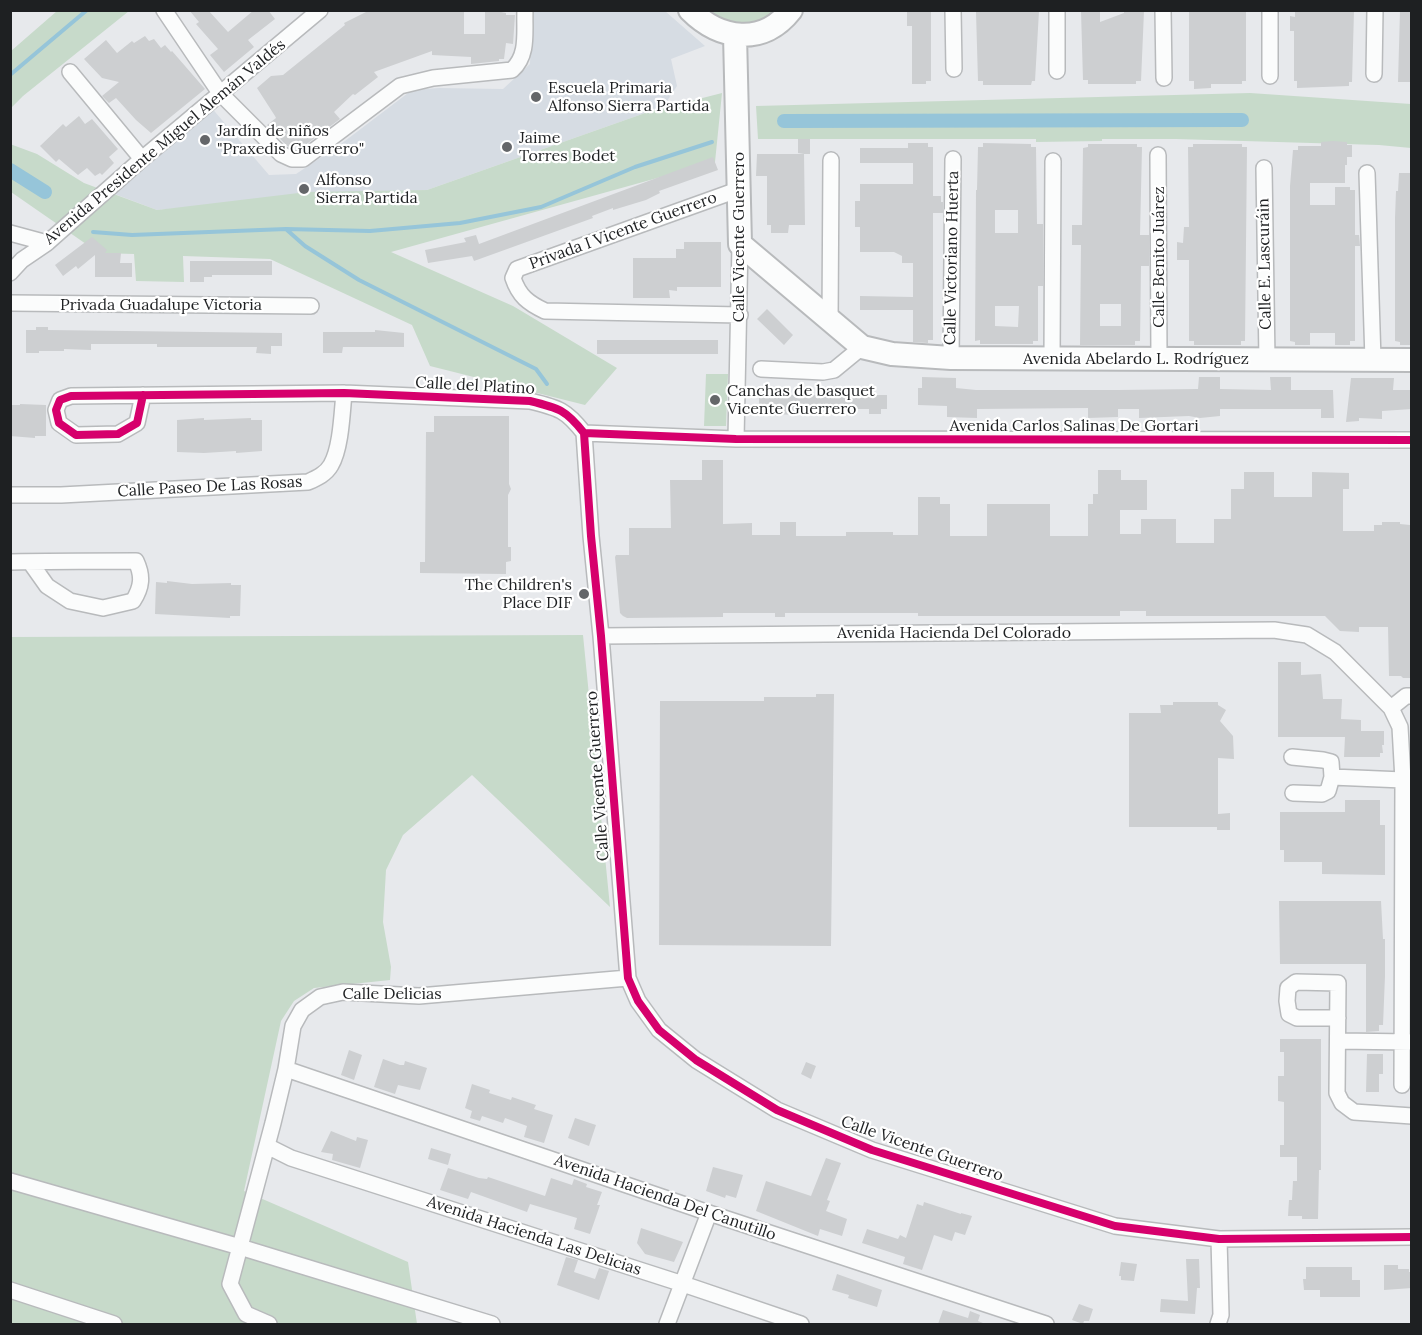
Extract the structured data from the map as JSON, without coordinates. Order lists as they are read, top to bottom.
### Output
{
  "streets": {
    "street": [
      "Avenida Presidente Miguel Alemán Valdés",
      "Privada I Vicente Guerrero",
      "Calle Vicente Guerrero",
      "Calle Benito Juárez",
      "Calle Victoriano Huerta",
      "Calle E. Lascuráin",
      "Privada Guadalupe Victoria",
      "Avenida Abelardo L. Rodríguez",
      "Calle del Platino",
      "Avenida Carlos Salinas De Gortari",
      "Calle Paseo De Las Rosas",
      "Avenida Hacienda Del Colorado",
      "Calle Delicias",
      "Avenida Hacienda Del Canutillo",
      "Avenida Hacienda Las Delicias"
    ]
  },
  "crossings": [
    ["Privada I Vicente Guerrero", "Calle Vicente Guerrero"],
    ["Calle Vicente Guerrero", "Avenida Abelardo L. Rodríguez"],
    ["Calle Vicente Guerrero", "Calle del Platino"],
    ["Calle Vicente Guerrero", "Avenida Carlos Salinas De Gortari"],
    ["Calle Vicente Guerrero", "Avenida Hacienda Del Colorado"],
    ["Calle Vicente Guerrero", "Calle Delicias"],
    ["Calle Benito Juárez", "Avenida Abelardo L. Rodríguez"],
    ["Calle Victoriano Huerta", "Avenida Abelardo L. Rodríguez"],
    ["Calle E. Lascuráin", "Avenida Abelardo L. Rodríguez"],
    ["Calle del Platino", "Calle Paseo De Las Rosas"],
    ["Calle Delicias", "Avenida Hacienda Del Canutillo"],
    ["Calle Delicias", "Avenida Hacienda Las Delicias"]
  ],
  "places": [
    "Escuela Primaria Alfonso Sierra Partida",
    "Jardín de niños \"Praxedis Guerrero\"",
    "Jaime Torres Bodet",
    "Alfonso Sierra Partida",
    "Canchas de basquet Vicente Guerrero",
    "The Children's Place DIF"
  ]
}
